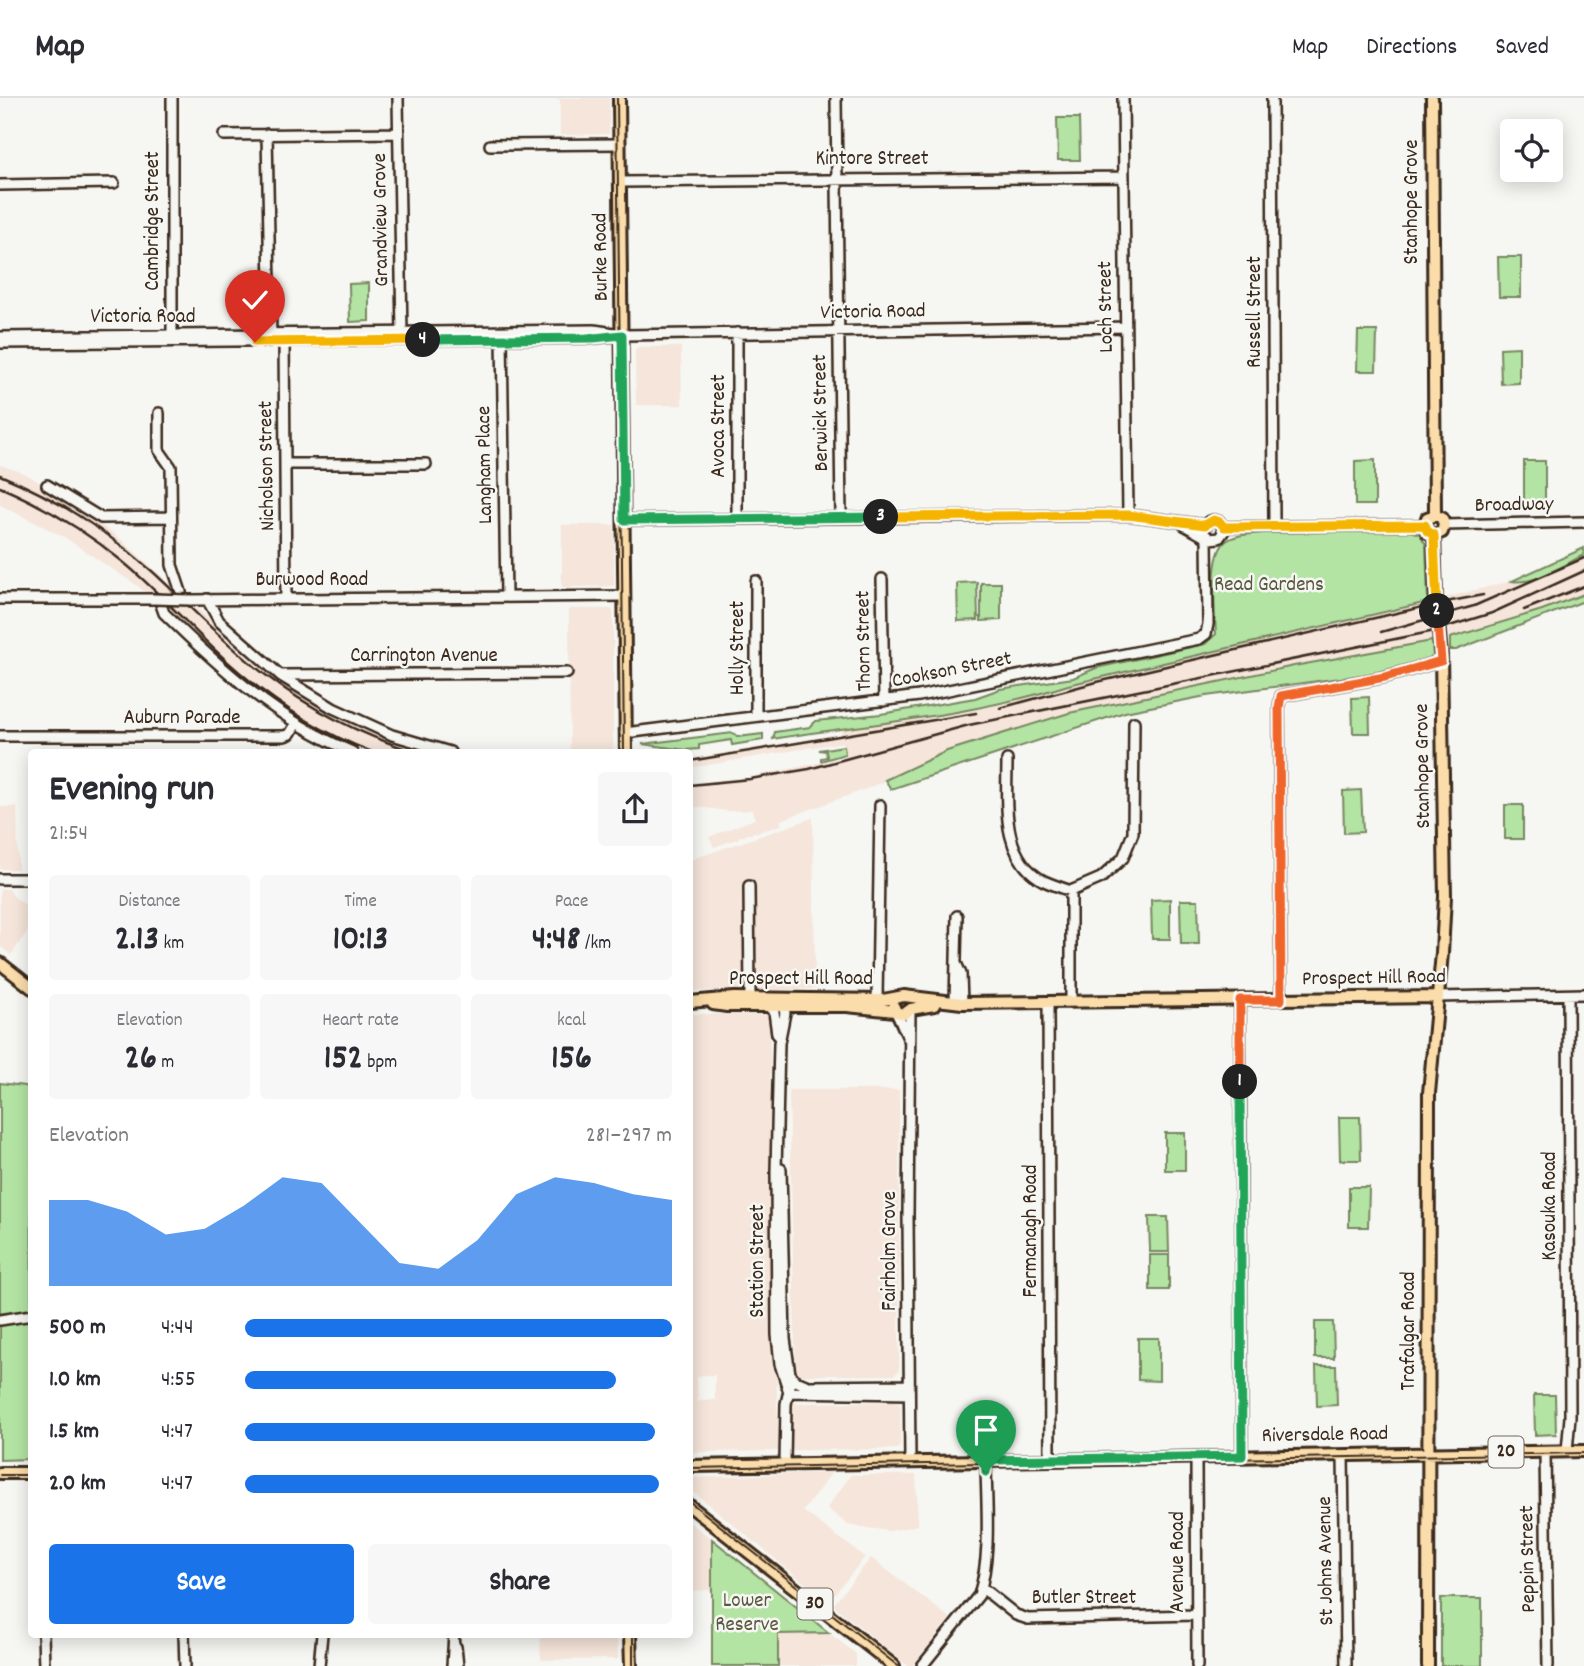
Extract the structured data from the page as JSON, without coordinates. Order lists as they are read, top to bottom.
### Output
{
  "streets": {
    "main road": [
      "Stanhope Grove",
      "Burke Road",
      "Prospect Hill Road",
      "Trafalgar Road",
      "Riversdale Road",
      "20",
      "30"
    ],
    "street": [
      "Kintore Street",
      "Grandview Grove",
      "Cambridge Street",
      "Loch Street",
      "Russell Street",
      "Victoria Road",
      "Berwick Street",
      "Avoca Street",
      "Langham Place",
      "Nicholson Street",
      "Broadway",
      "Burwood Road",
      "Thorn Street",
      "Holly Street",
      "Carrington Avenue",
      "Cookson Street",
      "Auburn Parade",
      "Kasouka Road",
      "Fermanagh Road",
      "Fairholm Grove",
      "Station Street",
      "Peppin Street",
      "St Johns Avenue",
      "Avenue Road",
      "Butler Street"
    ]
  },
  "crossings": [
    ["Kintore Street", "Burke Road"],
    ["Kintore Street", "Loch Street"],
    ["Kintore Street", "Berwick Street"],
    ["Stanhope Grove", "Broadway"],
    ["Stanhope Grove", "Prospect Hill Road"],
    ["Stanhope Grove", "Trafalgar Road"],
    ["Grandview Grove", "Victoria Road"],
    ["Cambridge Street", "Victoria Road"],
    ["Burke Road", "Victoria Road"],
    ["Burke Road", "Burwood Road"],
    ["Burke Road", "Cookson Street"],
    ["Loch Street", "Victoria Road"],
    ["Victoria Road", "Berwick Street"],
    ["Victoria Road", "Avoca Street"],
    ["Victoria Road", "Langham Place"],
    ["Victoria Road", "Nicholson Street"],
    ["Langham Place", "Burwood Road"],
    ["Nicholson Street", "Burwood Road"],
    ["Thorn Street", "Cookson Street"],
    ["Holly Street", "Cookson Street"],
    ["Prospect Hill Road", "Kasouka Road"],
    ["Prospect Hill Road", "Fermanagh Road"],
    ["Prospect Hill Road", "Fairholm Grove"],
    ["Prospect Hill Road", "Station Street"],
    ["Prospect Hill Road", "Trafalgar Road"],
    ["Kasouka Road", "Riversdale Road"],
    ["Fermanagh Road", "Riversdale Road"],
    ["Fairholm Grove", "Riversdale Road"],
    ["Station Street", "Riversdale Road"],
    ["Trafalgar Road", "Riversdale Road"],
    ["Riversdale Road", "Peppin Street"],
    ["Riversdale Road", "St Johns Avenue"],
    ["Riversdale Road", "Avenue Road"],
    ["Avenue Road", "Butler Street"]
  ],
  "parks": ["Read Gardens", "Lower Reserve"],
  "page": {
    "header": "Map",
    "nav": ["Map", "Directions", "Saved"],
    "pins": [
      "4",
      "3",
      "2",
      "1"
    ],
    "heading": ["Evening run", "21:54"],
    "stats": [
      ["Distance", "2.13 km"],
      ["Time", "10:13"],
      ["Pace", "4:48 /km"],
      ["Elevation", "26 m"],
      ["Heart rate", "152 bpm"],
      ["kcal", "156"]
    ],
    "chart": ["Elevation", "281–297 m"],
    "list": [
      {
        "name": "500 m",
        "note": "4:44"
      },
      {
        "name": "1.0 km",
        "note": "4:55"
      },
      {
        "name": "1.5 km",
        "note": "4:47"
      },
      {
        "name": "2.0 km",
        "note": "4:47"
      }
    ],
    "buttons": ["Save", "Share"]
  }
}
